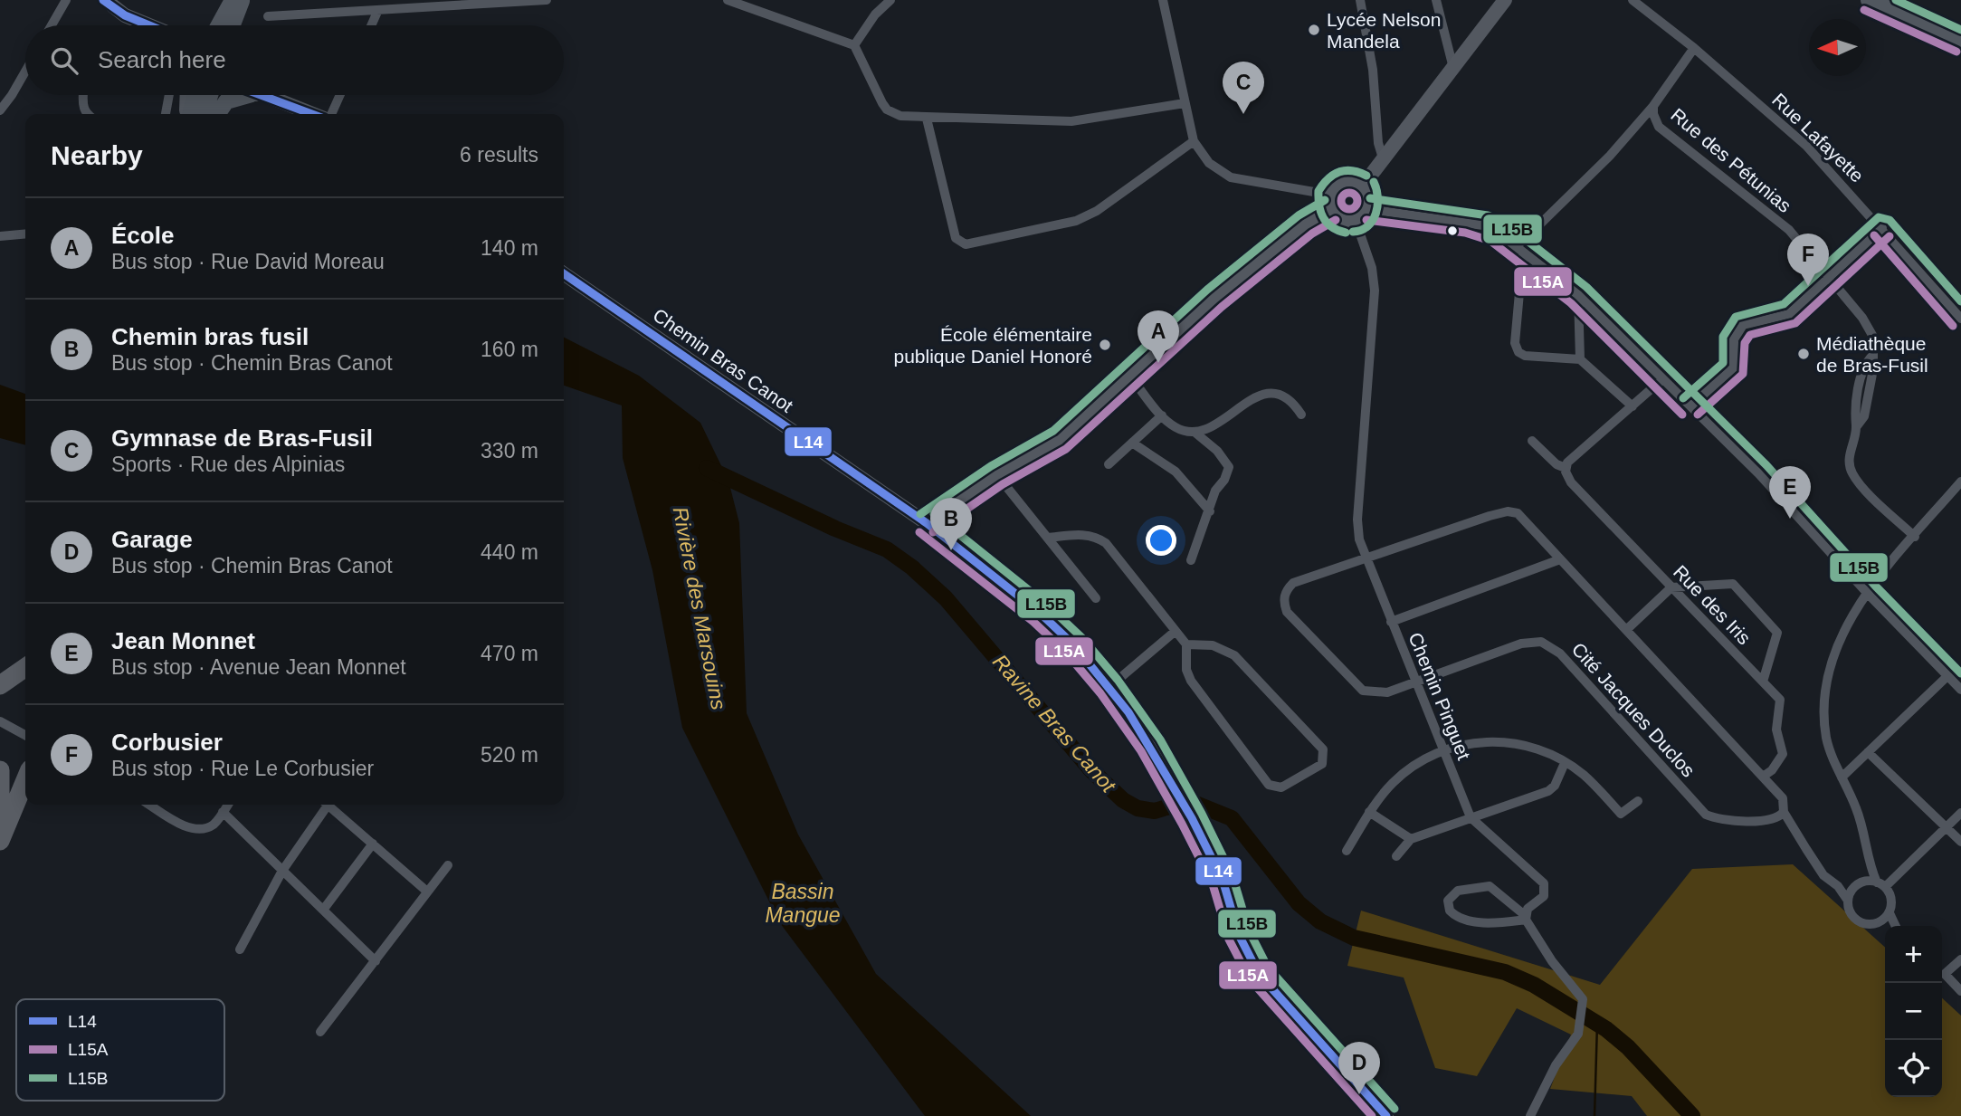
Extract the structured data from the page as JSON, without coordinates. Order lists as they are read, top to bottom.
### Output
{
  "streets": {
    "street": [
      "Rue Lafayette",
      "Rue des Pétunias",
      "Chemin Bras Canot",
      "Rue des Iris",
      "Chemin Pinguet",
      "Cité Jacques Duclos"
    ]
  },
  "crossings": [
    ["Rue Lafayette", "Rue des Pétunias"],
    ["Rue des Iris", "Cité Jacques Duclos"],
    ["Chemin Pinguet", "Cité Jacques Duclos"]
  ],
  "water": ["Rivière des Marsouins", "Ravine Bras Canot", "Bassin Mangue"],
  "places": ["Lycée Nelson Mandela", "École élémentaire publique Daniel Honoré", "Médiathèque de Bras-Fusil"],
  "lines": ["transit line L14", "transit line L15B", "transit line L15A"],
  "legend": ["L14", "L15A", "L15B"],
  "north": "left",
  "page": {
    "search": "Search here",
    "pins": [
      "C",
      "F",
      "A",
      "E",
      "B",
      "D"
    ],
    "heading": ["Nearby", "6 results"],
    "list": [
      {
        "mark": "A",
        "name": "École",
        "note": "Bus stop · Rue David Moreau",
        "value": "140 m"
      },
      {
        "mark": "B",
        "name": "Chemin bras fusil",
        "note": "Bus stop · Chemin Bras Canot",
        "value": "160 m"
      },
      {
        "mark": "C",
        "name": "Gymnase de Bras-Fusil",
        "note": "Sports · Rue des Alpinias",
        "value": "330 m"
      },
      {
        "mark": "D",
        "name": "Garage",
        "note": "Bus stop · Chemin Bras Canot",
        "value": "440 m"
      },
      {
        "mark": "E",
        "name": "Jean Monnet",
        "note": "Bus stop · Avenue Jean Monnet",
        "value": "470 m"
      },
      {
        "mark": "F",
        "name": "Corbusier",
        "note": "Bus stop · Rue Le Corbusier",
        "value": "520 m"
      }
    ],
    "map_buttons": ["+", "−"]
  }
}
